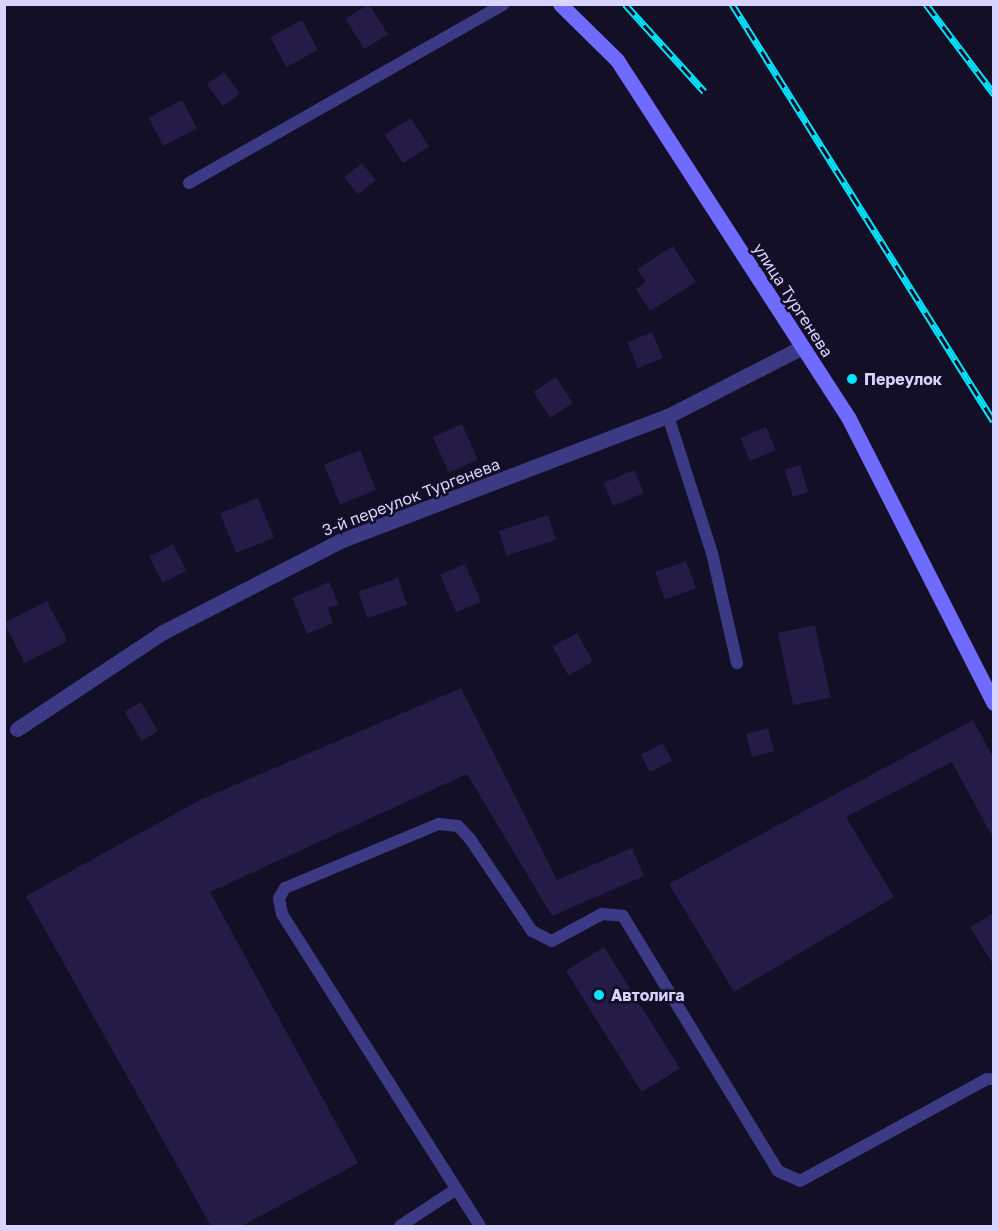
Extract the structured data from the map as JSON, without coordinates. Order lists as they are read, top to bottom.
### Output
{
  "streets": {
    "street": ["улица Тургенева", "3-й переулок Тургенева"]
  },
  "crossings": [
    ["улица Тургенева", "3-й переулок Тургенева"]
  ],
  "places": ["Переулок", "Автолига"]
}
